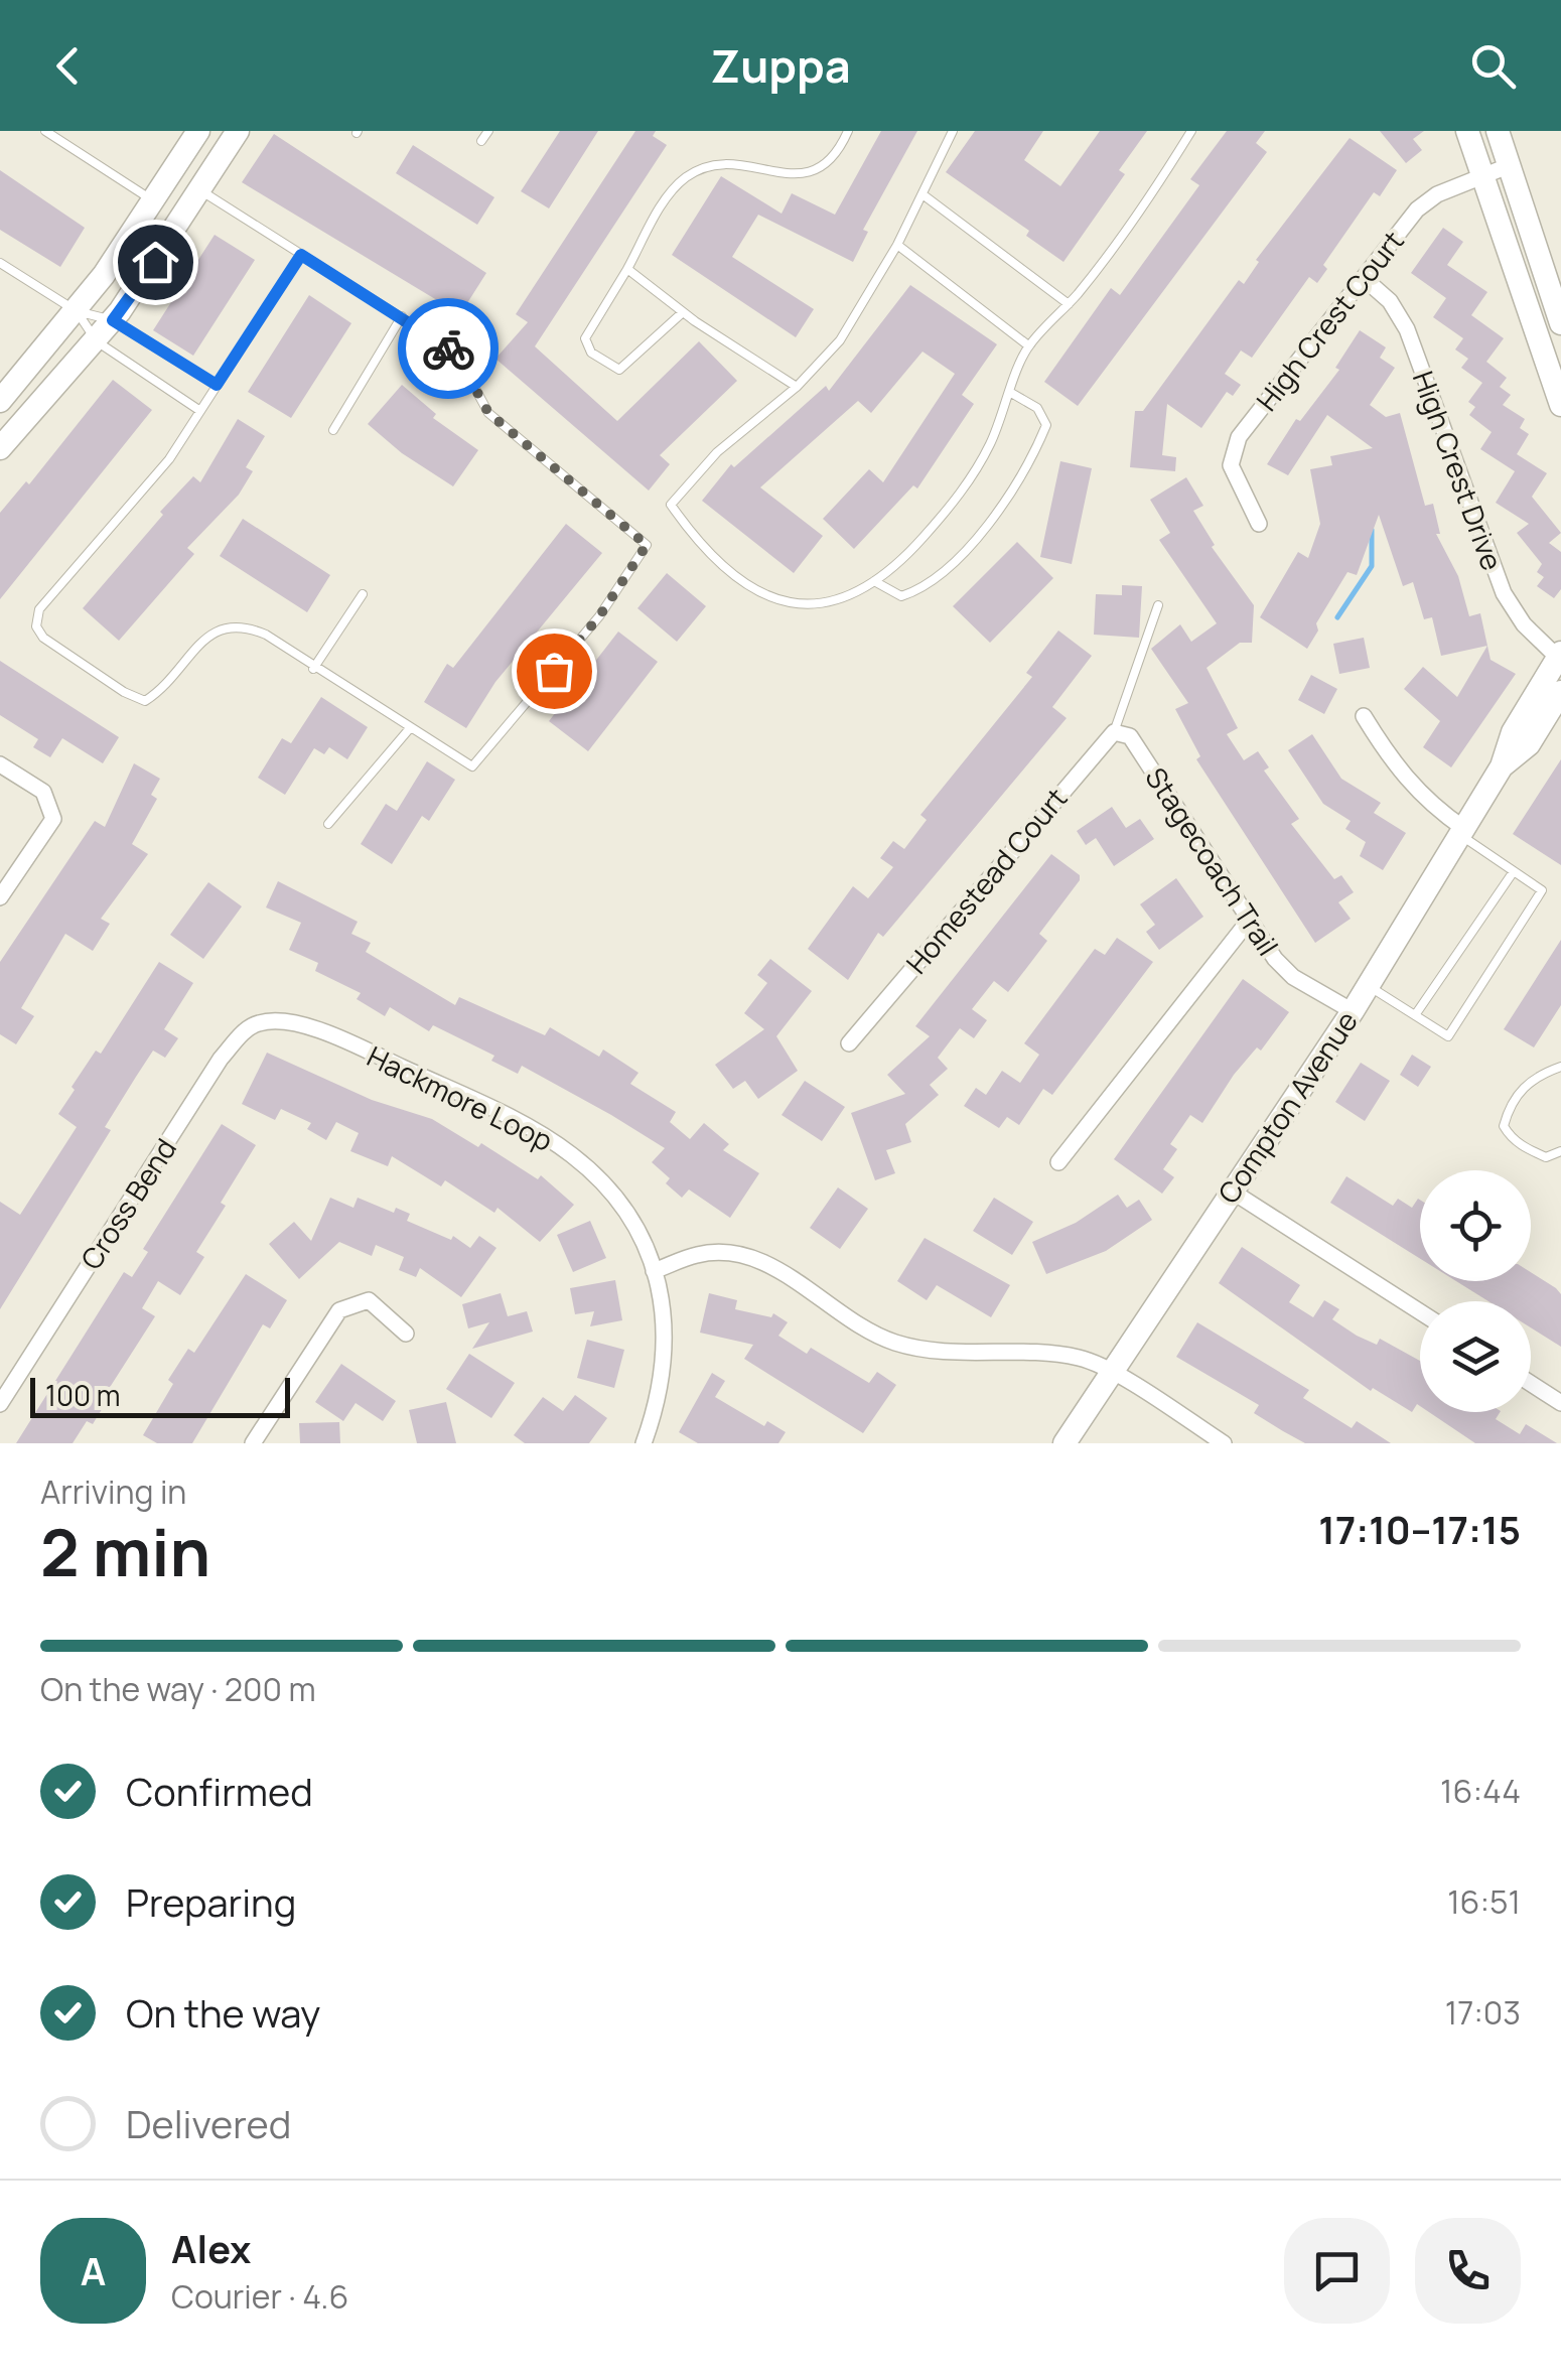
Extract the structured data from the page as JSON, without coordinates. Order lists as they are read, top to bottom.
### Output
{
  "streets": {
    "main road": ["Compton Avenue"],
    "street": [
      "High Crest Court",
      "High Crest Drive",
      "Stagecoach Trail",
      "Homestead Court",
      "Hackmore Loop",
      "Cross Bend"
    ]
  },
  "crossings": [
    ["High Crest Court", "High Crest Drive"],
    ["High Crest Drive", "Compton Avenue"],
    ["Stagecoach Trail", "Homestead Court"],
    ["Stagecoach Trail", "Compton Avenue"],
    ["Hackmore Loop", "Cross Bend"]
  ],
  "scale_bar": "100 m",
  "page": {
    "header": "Zuppa",
    "scale": "100 m",
    "heading": ["2 min", "Arriving in", "17:10–17:15"],
    "panel": ["Alex", "Courier · 4.6"],
    "bar": "On the way · 200 m",
    "list": [
      ["Confirmed", "16:44"],
      ["Preparing", "16:51"],
      ["On the way", "17:03"],
      "Delivered"
    ],
    "round": "A"
  }
}
